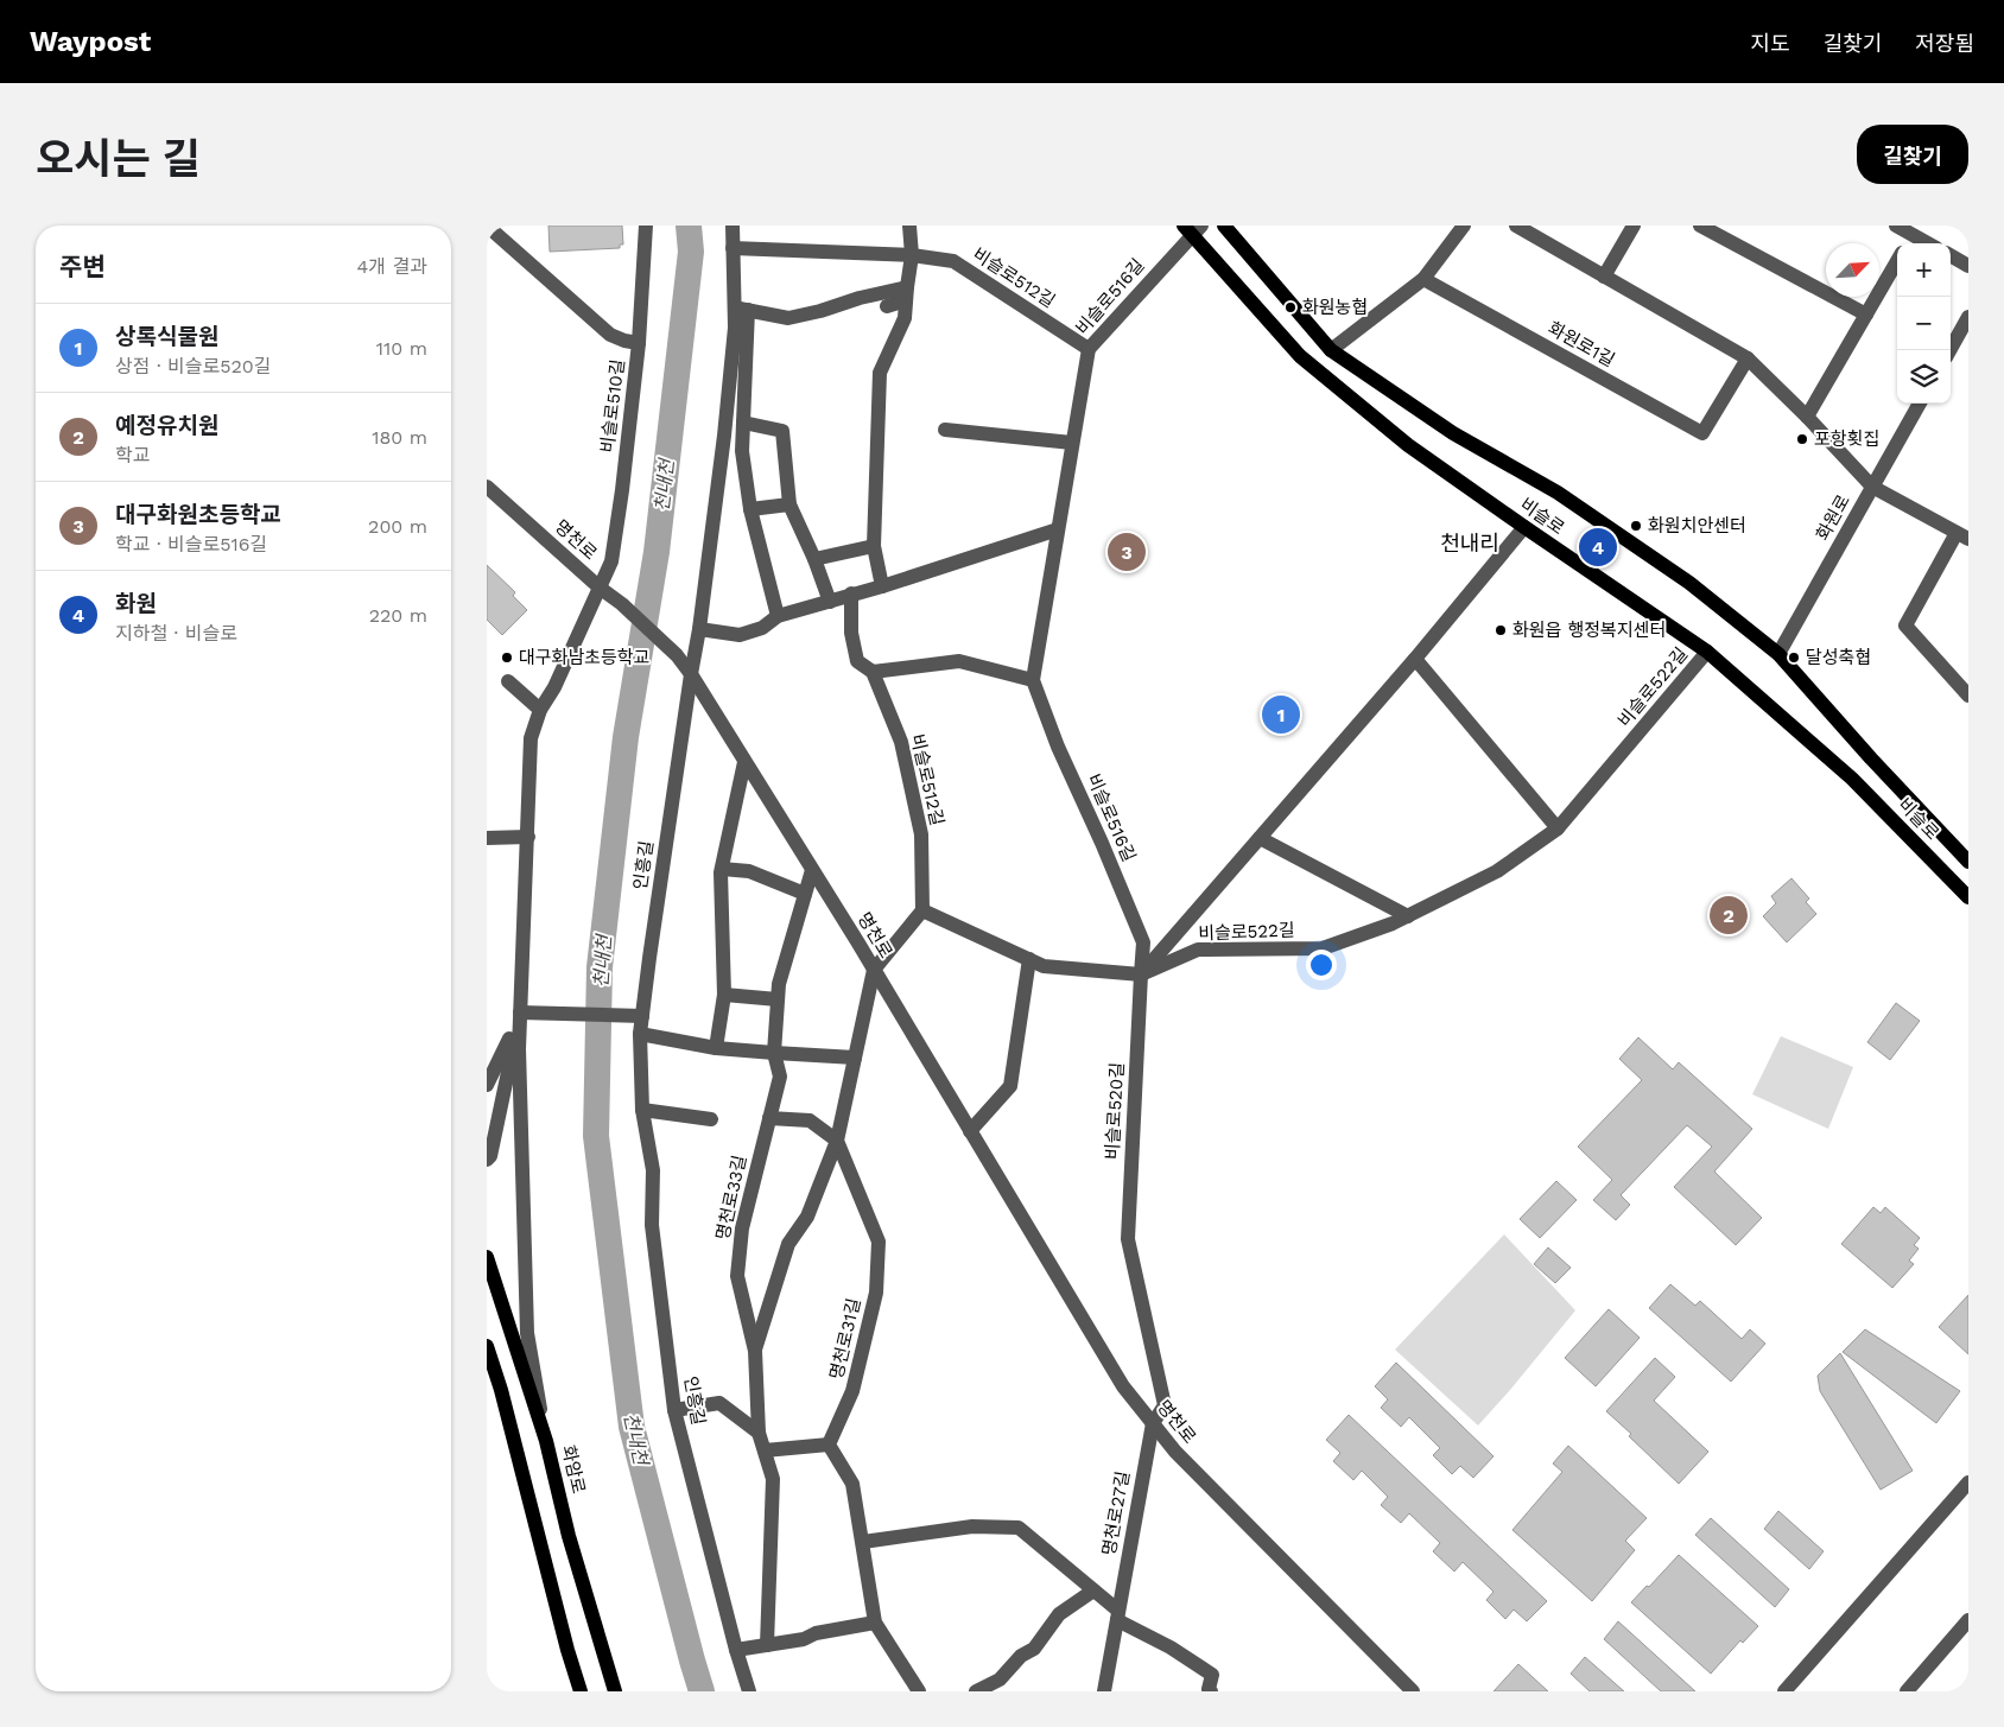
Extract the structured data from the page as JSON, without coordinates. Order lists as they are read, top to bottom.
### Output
{
  "streets": {
    "main road": ["비슬로", "화암로"],
    "street": [
      "비슬로512길",
      "비슬로516길",
      "화원로1길",
      "비슬로510길",
      "화원로",
      "명천로",
      "비슬로522길",
      "인흥길",
      "비슬로520길",
      "명천로33길",
      "명천로31길",
      "명천로27길"
    ]
  },
  "crossings": [
    ["비슬로512길", "비슬로516길"],
    ["비슬로512길", "비슬로522길"],
    ["비슬로516길", "비슬로"],
    ["비슬로516길", "비슬로522길"],
    ["비슬로516길", "비슬로520길"],
    ["비슬로510길", "명천로"],
    ["비슬로", "화원로"],
    ["비슬로", "비슬로522길"],
    ["명천로", "인흥길"],
    ["명천로", "비슬로520길"],
    ["명천로", "명천로33길"],
    ["명천로", "명천로27길"],
    ["비슬로522길", "비슬로520길"],
    ["비슬로520길", "명천로27길"],
    ["명천로33길", "명천로31길"]
  ],
  "districts": ["천내리"],
  "water": ["천내천"],
  "places": [
    "화원농협",
    "포항횟집",
    "화원치안센터",
    "화원읍 행정복지센터",
    "대구화남초등학교",
    "달성축협"
  ],
  "north": "top right",
  "page": {
    "header": "Waypost",
    "nav": ["지도", "길찾기", "저장됨"],
    "title": "오시는 길",
    "buttons": "길찾기",
    "heading": ["주변", "4개 결과"],
    "map_buttons": ["+", "−"],
    "list": [
      {
        "mark": "1",
        "name": "상록식물원",
        "note": "상점 · 비슬로520길",
        "value": "110 m"
      },
      {
        "mark": "2",
        "name": "예정유치원",
        "note": "학교",
        "value": "180 m"
      },
      {
        "mark": "3",
        "name": "대구화원초등학교",
        "note": "학교 · 비슬로516길",
        "value": "200 m"
      },
      {
        "mark": "4",
        "name": "화원",
        "note": "지하철 · 비슬로",
        "value": "220 m"
      }
    ],
    "pins": [
      "4",
      "3",
      "1",
      "2"
    ]
  }
}
